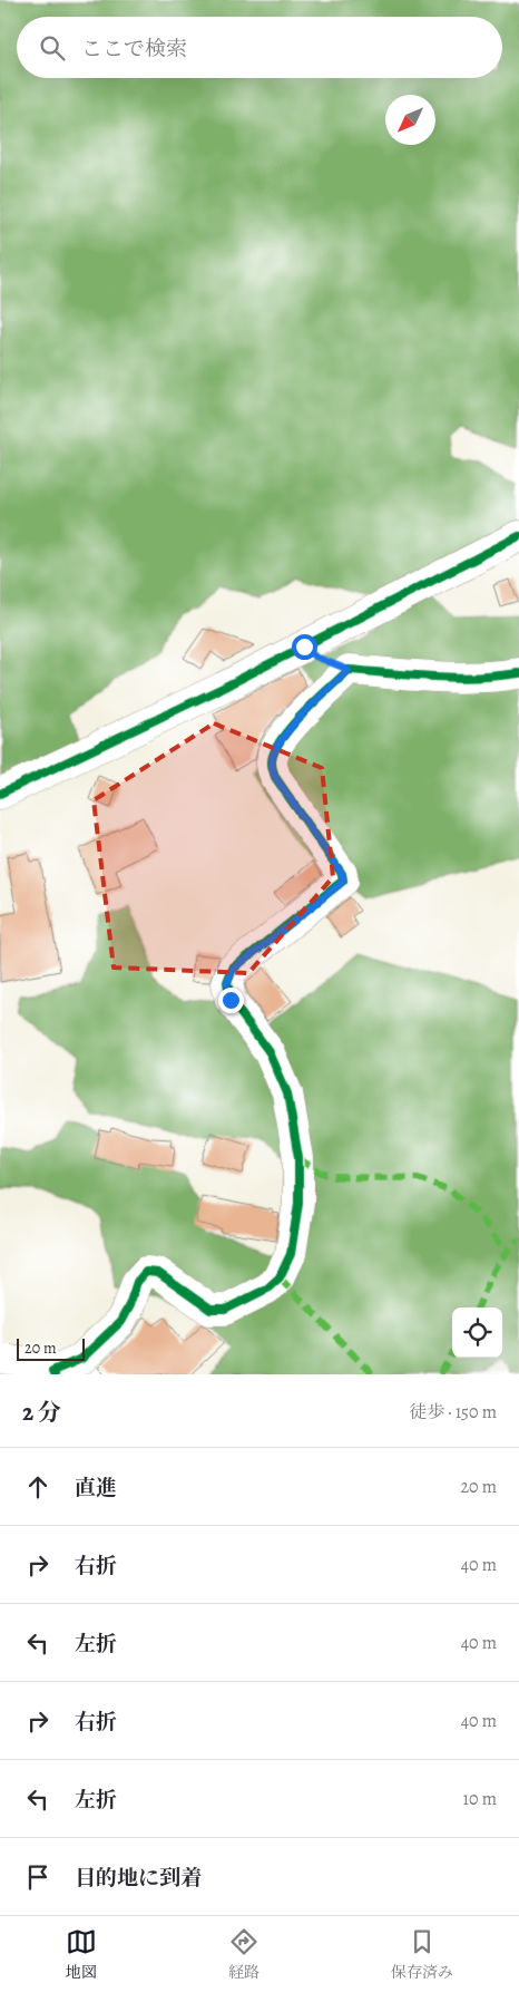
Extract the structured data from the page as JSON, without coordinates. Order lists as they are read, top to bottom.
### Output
{
  "scale_bar": "20 m",
  "north": "bottom left",
  "page": {
    "search": "ここで検索",
    "scale": "20 m",
    "heading": ["2 分", "徒歩 · 150 m"],
    "list": [
      ["直進", "20 m"],
      ["右折", "40 m"],
      ["左折", "40 m"],
      ["右折", "40 m"],
      ["左折", "10 m"],
      "目的地に到着"
    ],
    "nav": ["地図", "経路", "保存済み"]
  }
}
